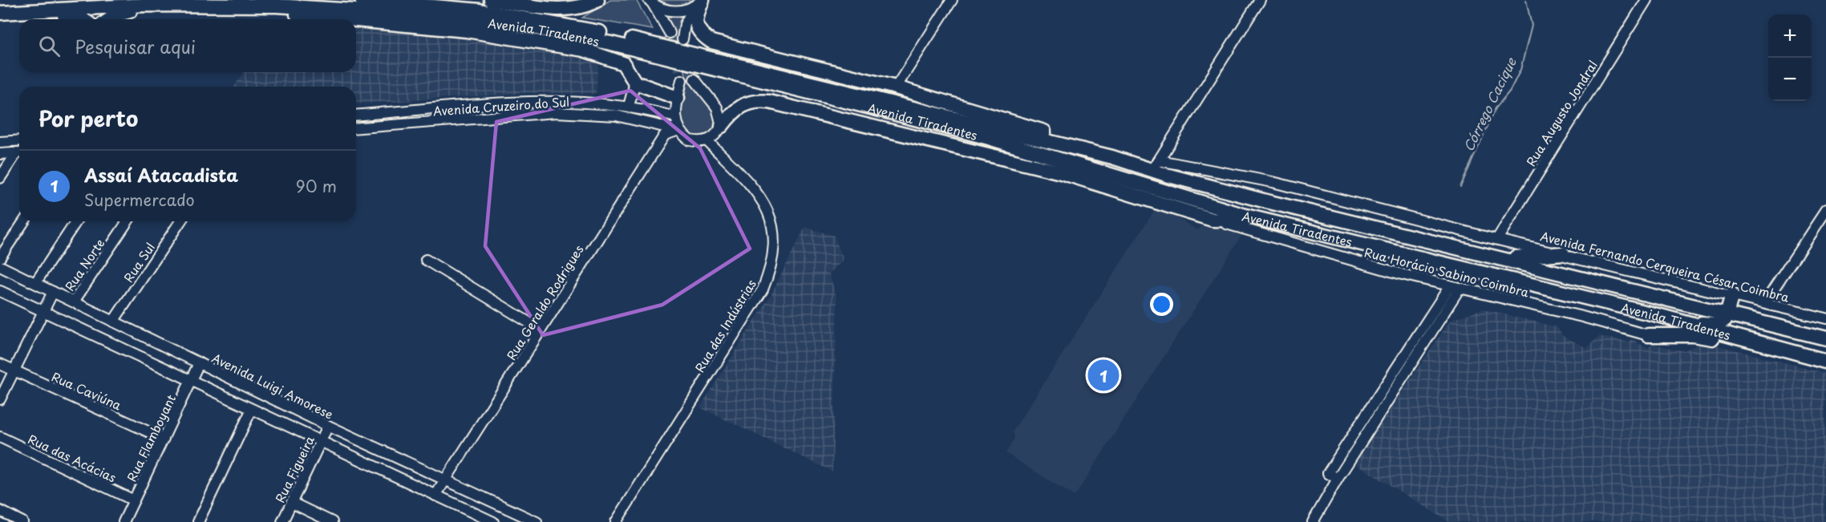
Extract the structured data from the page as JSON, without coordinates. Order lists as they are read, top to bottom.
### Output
{
  "streets": {
    "highway": ["Avenida Tiradentes"],
    "street": [
      "Avenida Cruzeiro do Sul",
      "Rua Augusto Jondral",
      "Rua Sul",
      "Rua Norte",
      "Avenida Fernando Cerqueira César Coimbra",
      "Rua Horácio Sabino Coimbra",
      "Rua Geraldo Rodrigues",
      "Rua das Indústrias",
      "Avenida Luigi Amorese",
      "Rua Caviúna",
      "Rua Flamboyant",
      "Rua das Acácias",
      "Rua Figueira"
    ]
  },
  "crossings": [
    ["Avenida Tiradentes", "Avenida Fernando Cerqueira César Coimbra"],
    ["Avenida Cruzeiro do Sul", "Rua Geraldo Rodrigues"],
    ["Avenida Cruzeiro do Sul", "Rua das Indústrias"],
    ["Rua Augusto Jondral", "Avenida Fernando Cerqueira César Coimbra"],
    ["Rua Sul", "Avenida Luigi Amorese"],
    ["Rua Norte", "Avenida Luigi Amorese"],
    ["Rua Geraldo Rodrigues", "Avenida Luigi Amorese"],
    ["Avenida Luigi Amorese", "Rua Flamboyant"],
    ["Avenida Luigi Amorese", "Rua Figueira"],
    ["Rua Caviúna", "Rua Flamboyant"],
    ["Rua Flamboyant", "Rua das Acácias"]
  ],
  "water": ["Córrego Cacique"],
  "page": {
    "map_buttons": ["+", "−"],
    "search": "Pesquisar aqui",
    "heading": "Por perto",
    "list": [
      {
        "mark": "1",
        "name": "Assaí Atacadista",
        "note": "Supermercado",
        "value": "90 m"
      }
    ],
    "pins": "1"
  }
}
